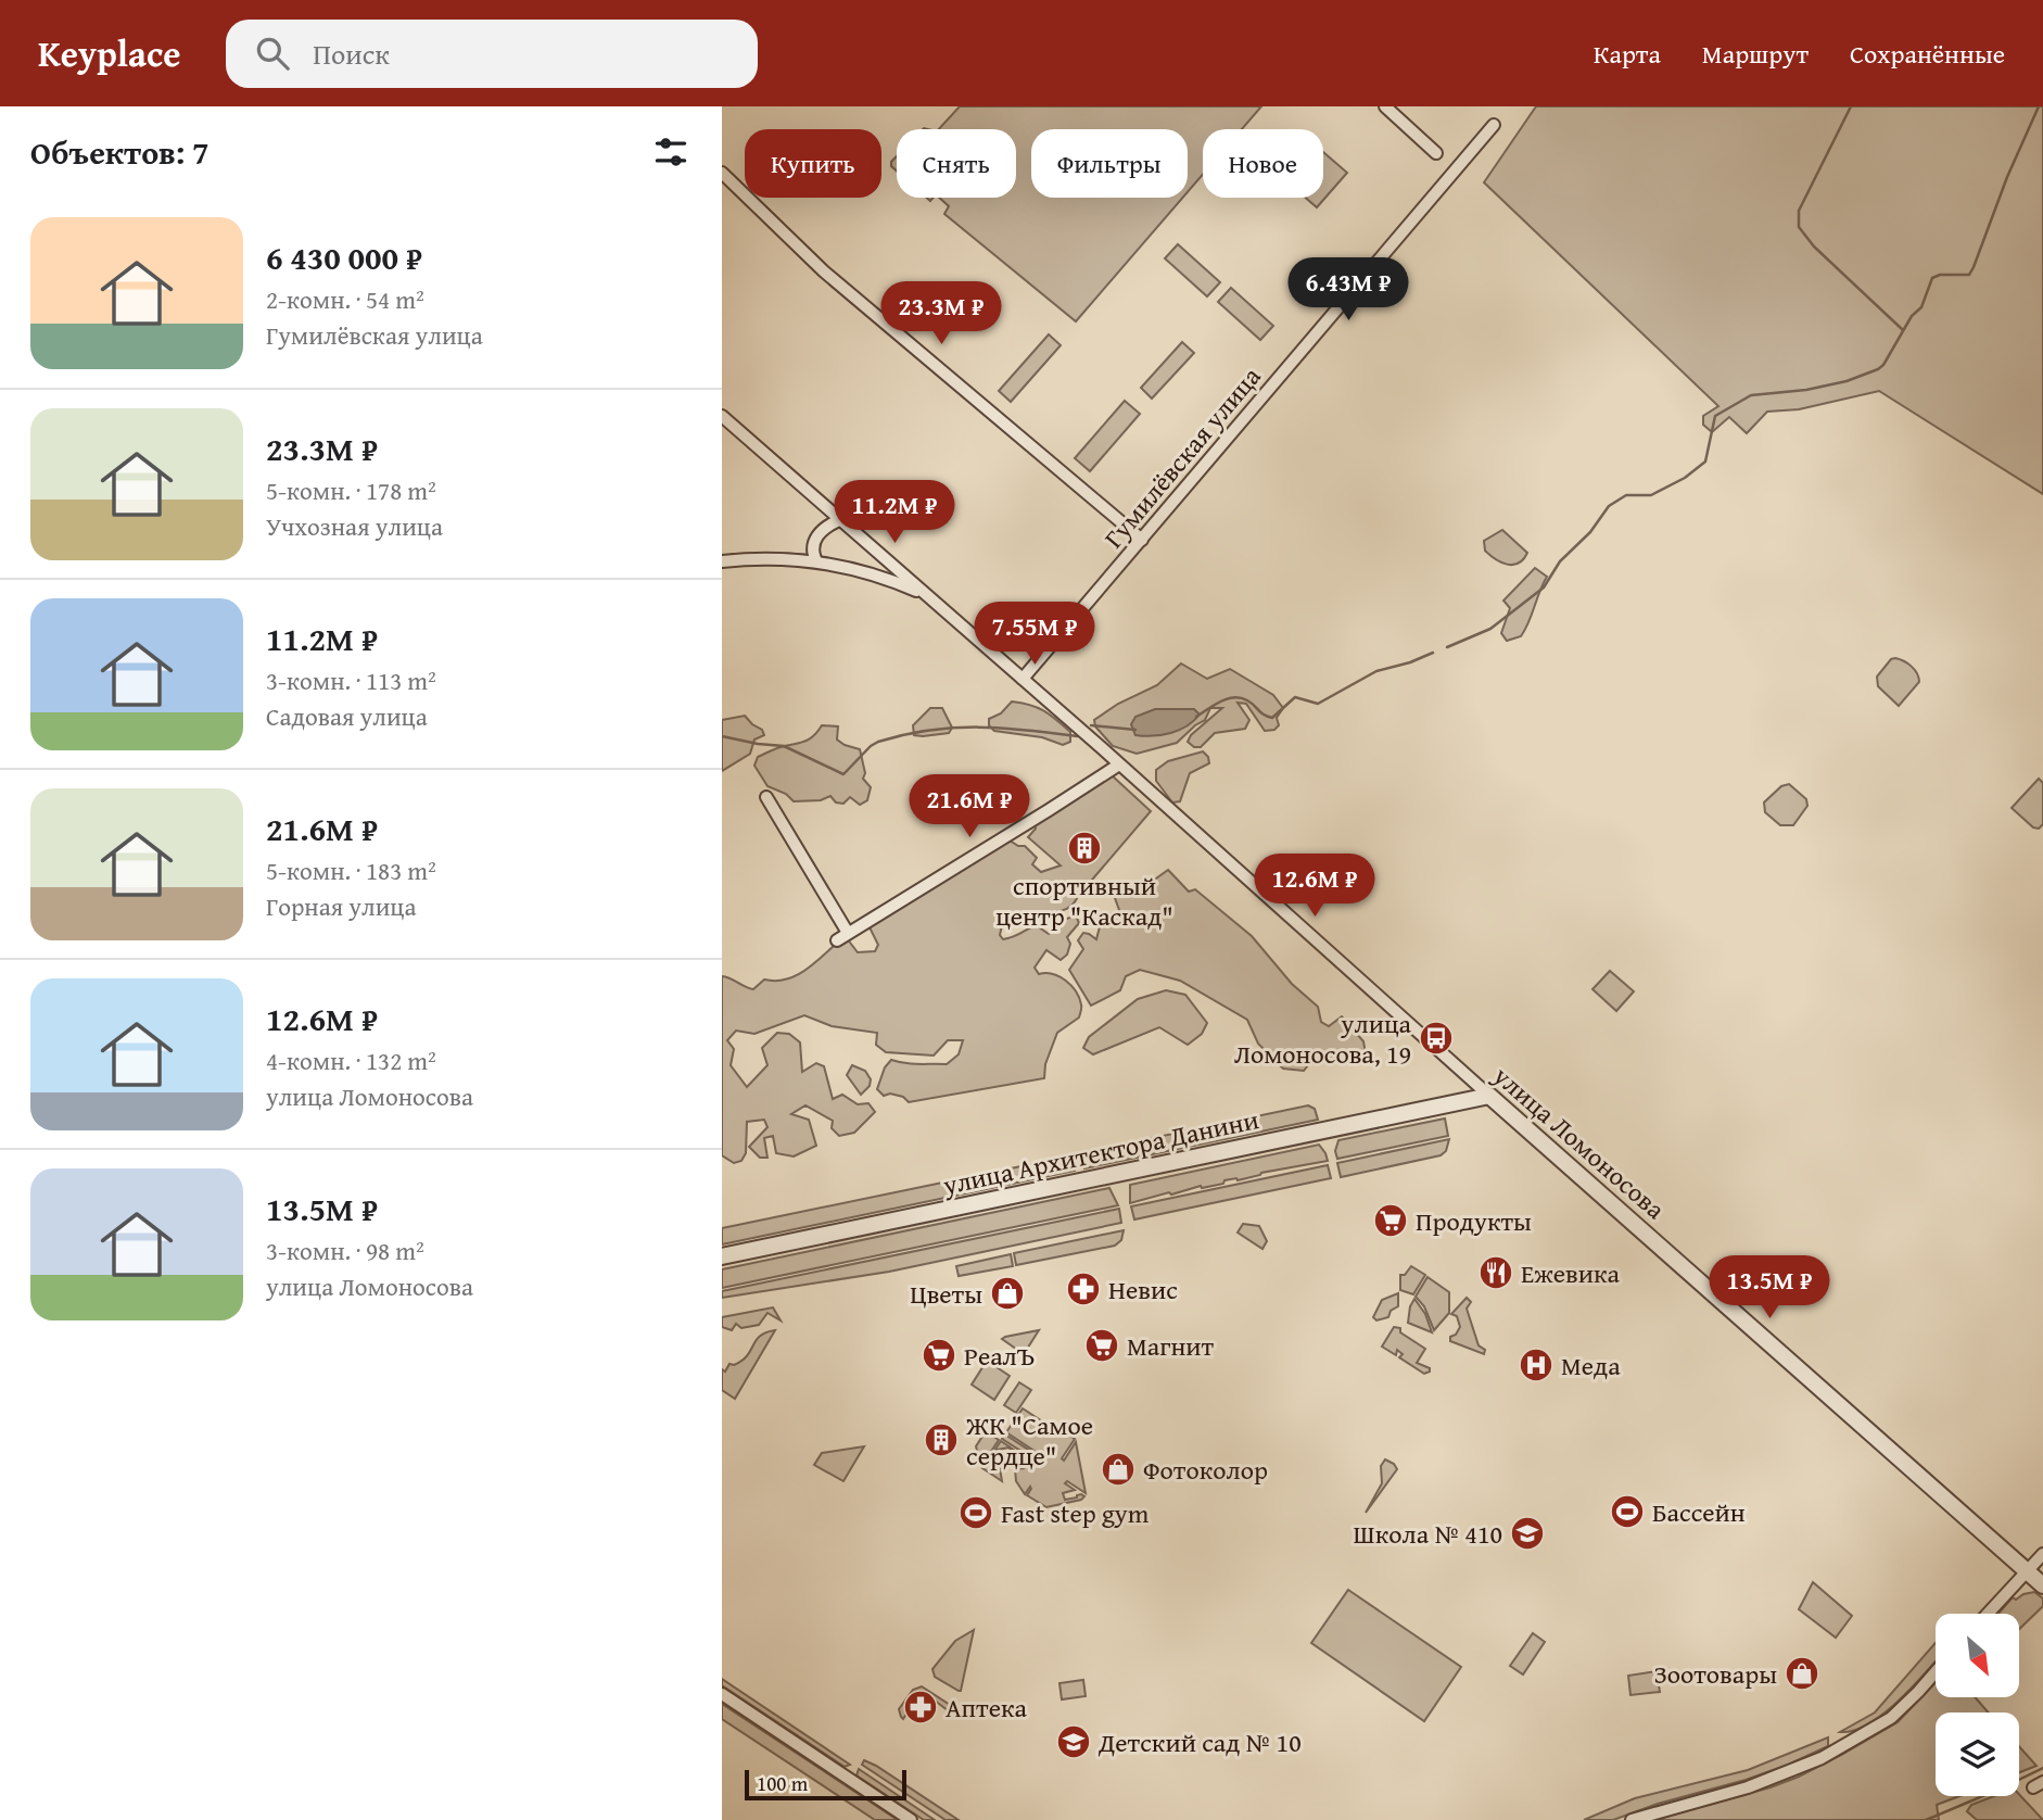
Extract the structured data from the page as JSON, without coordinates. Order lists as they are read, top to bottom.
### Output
{
  "streets": {
    "street": ["Гумилёвская улица", "улица Ломоносова", "улица Архитектора Данини"]
  },
  "crossings": [
    ["Гумилёвская улица", "улица Ломоносова"],
    ["улица Ломоносова", "улица Архитектора Данини"]
  ],
  "places": {
    "building": ["спортивный центр \"Каскад\"", "ЖК \"Самое сердце\""],
    "bus stop": ["улица Ломоносова, 19"],
    "supermarket": ["Продукты", "Магнит", "РеалЪ"],
    "restaurant": ["Ежевика"],
    "pharmacy": ["Невис", "Аптека"],
    "shop": ["Цветы", "Фотоколор", "Зоотовары"],
    "hospital": ["Меда"],
    "sports": ["Бассейн", "Fast step gym"],
    "school or university": ["Школа № 410", "Детский сад № 10"]
  },
  "scale_bar": "100 m",
  "north": "bottom right",
  "page": {
    "header": "Keyplace",
    "search": "Поиск",
    "nav": ["Карта", "Маршрут", "Сохранённые"],
    "heading": "Объектов: 7",
    "chip": [
      "Купить",
      "Снять",
      "Фильтры",
      "Новое"
    ],
    "list": [
      {
        "name": "6 430 000 ₽",
        "note": "2-комн. · 54 m² · Гумилёвская улица"
      },
      {
        "name": "23.3M ₽",
        "note": "5-комн. · 178 m² · Учхозная улица"
      },
      {
        "name": "11.2M ₽",
        "note": "3-комн. · 113 m² · Садовая улица"
      },
      {
        "name": "21.6M ₽",
        "note": "5-комн. · 183 m² · Горная улица"
      },
      {
        "name": "12.6M ₽",
        "note": "4-комн. · 132 m² · улица Ломоносова"
      },
      {
        "name": "13.5M ₽",
        "note": "3-комн. · 98 m² · улица Ломоносова"
      }
    ],
    "price": [
      "6.43M ₽",
      "23.3M ₽",
      "11.2M ₽",
      "7.55M ₽",
      "21.6M ₽",
      "12.6M ₽",
      "13.5M ₽"
    ],
    "scale": "100 m"
  }
}
